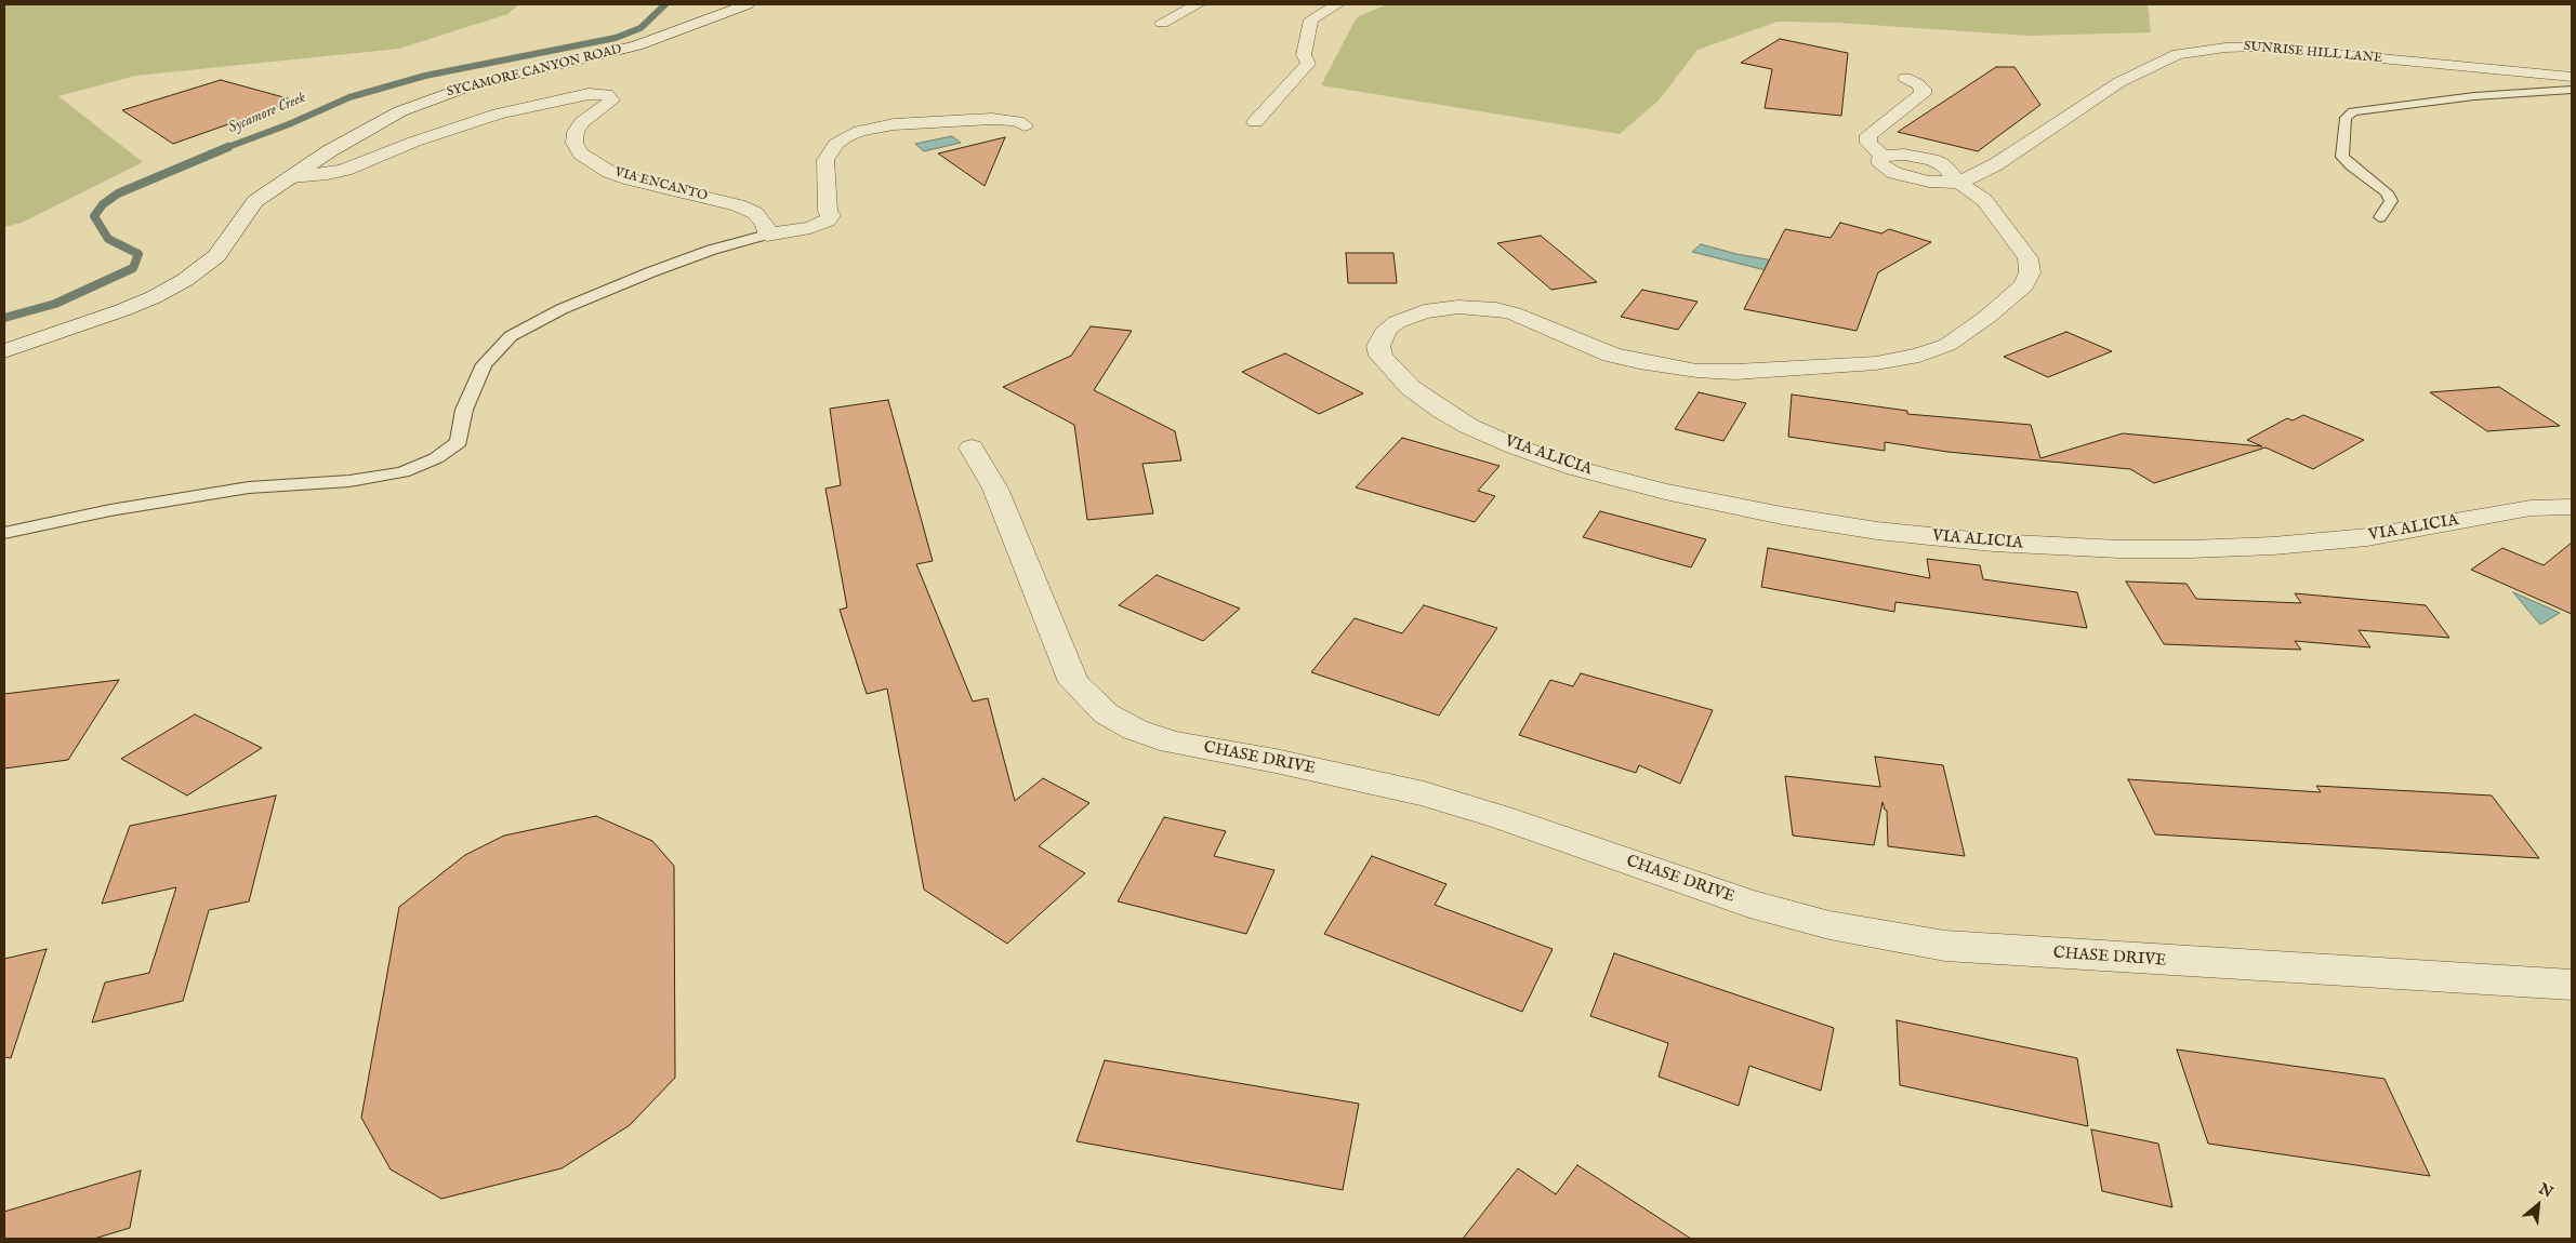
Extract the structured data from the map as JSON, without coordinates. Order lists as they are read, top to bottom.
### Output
{
  "streets": {
    "street": [
      "SUNRISE HILL LANE",
      "SYCAMORE CANYON ROAD",
      "VIA ENCANTO",
      "VIA ALICIA",
      "CHASE DRIVE"
    ]
  },
  "crossings": [
    ["SUNRISE HILL LANE", "VIA ALICIA"],
    ["SYCAMORE CANYON ROAD", "VIA ENCANTO"]
  ],
  "water": ["Sycamore Creek"],
  "north": "top right"
}
